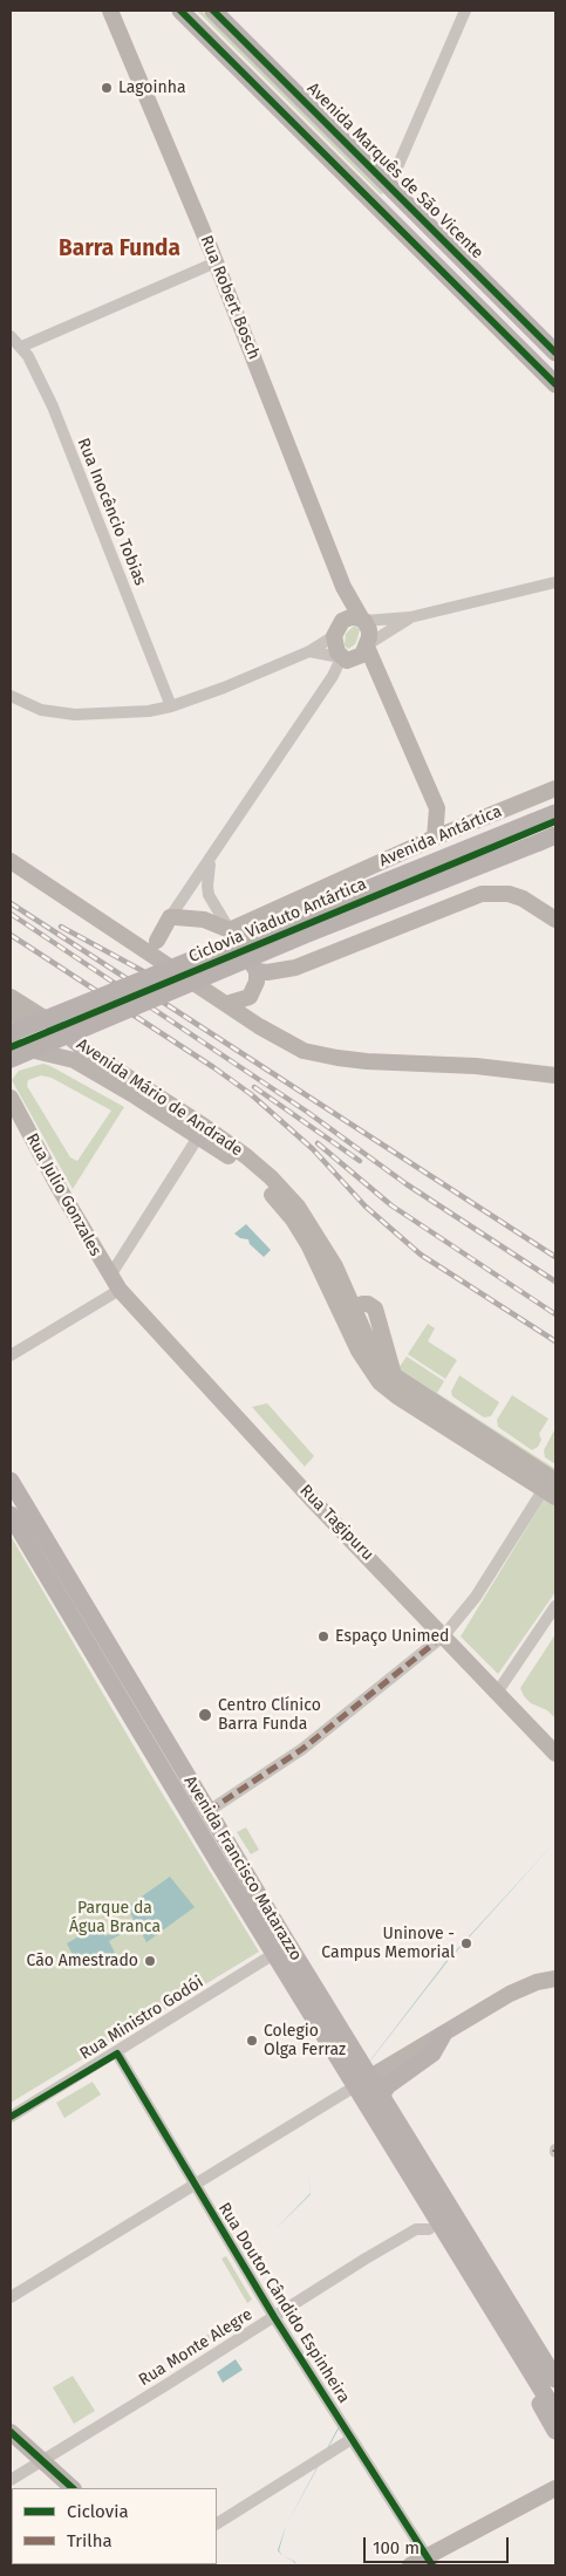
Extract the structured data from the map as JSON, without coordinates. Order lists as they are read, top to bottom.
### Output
{
  "streets": {
    "main road": ["Avenida Marquês de São Vicente", "Avenida Francisco Matarazzo"],
    "street": [
      "Rua Robert Bosch",
      "Rua Inocêncio Tobias",
      "Avenida Antártica",
      "Avenida Mário de Andrade",
      "Rua Julio Gonzales",
      "Rua Tagipuru",
      "Rua Ministro Godói",
      "Rua Doutor Cândido Espinheira",
      "Rua Monte Alegre"
    ],
    "cycle path": ["Ciclovia Viaduto Antártica"]
  },
  "crossings": [
    ["Rua Julio Gonzales", "Rua Tagipuru"],
    ["Avenida Francisco Matarazzo", "Rua Ministro Godói"],
    ["Avenida Francisco Matarazzo", "Rua Monte Alegre"],
    ["Rua Ministro Godói", "Rua Doutor Cândido Espinheira"],
    ["Rua Doutor Cândido Espinheira", "Rua Monte Alegre"]
  ],
  "districts": ["Barra Funda"],
  "parks": ["Parque da Água Branca"],
  "places": [
    "Lagoinha",
    "Espaço Unimed",
    "Centro Clínico Barra Funda",
    "Uninove - Campus Memorial",
    "Cão Amestrado",
    "Colegio Olga Ferraz"
  ],
  "legend": ["Ciclovia", "Trilha"],
  "scale_bar": "100 m"
}
